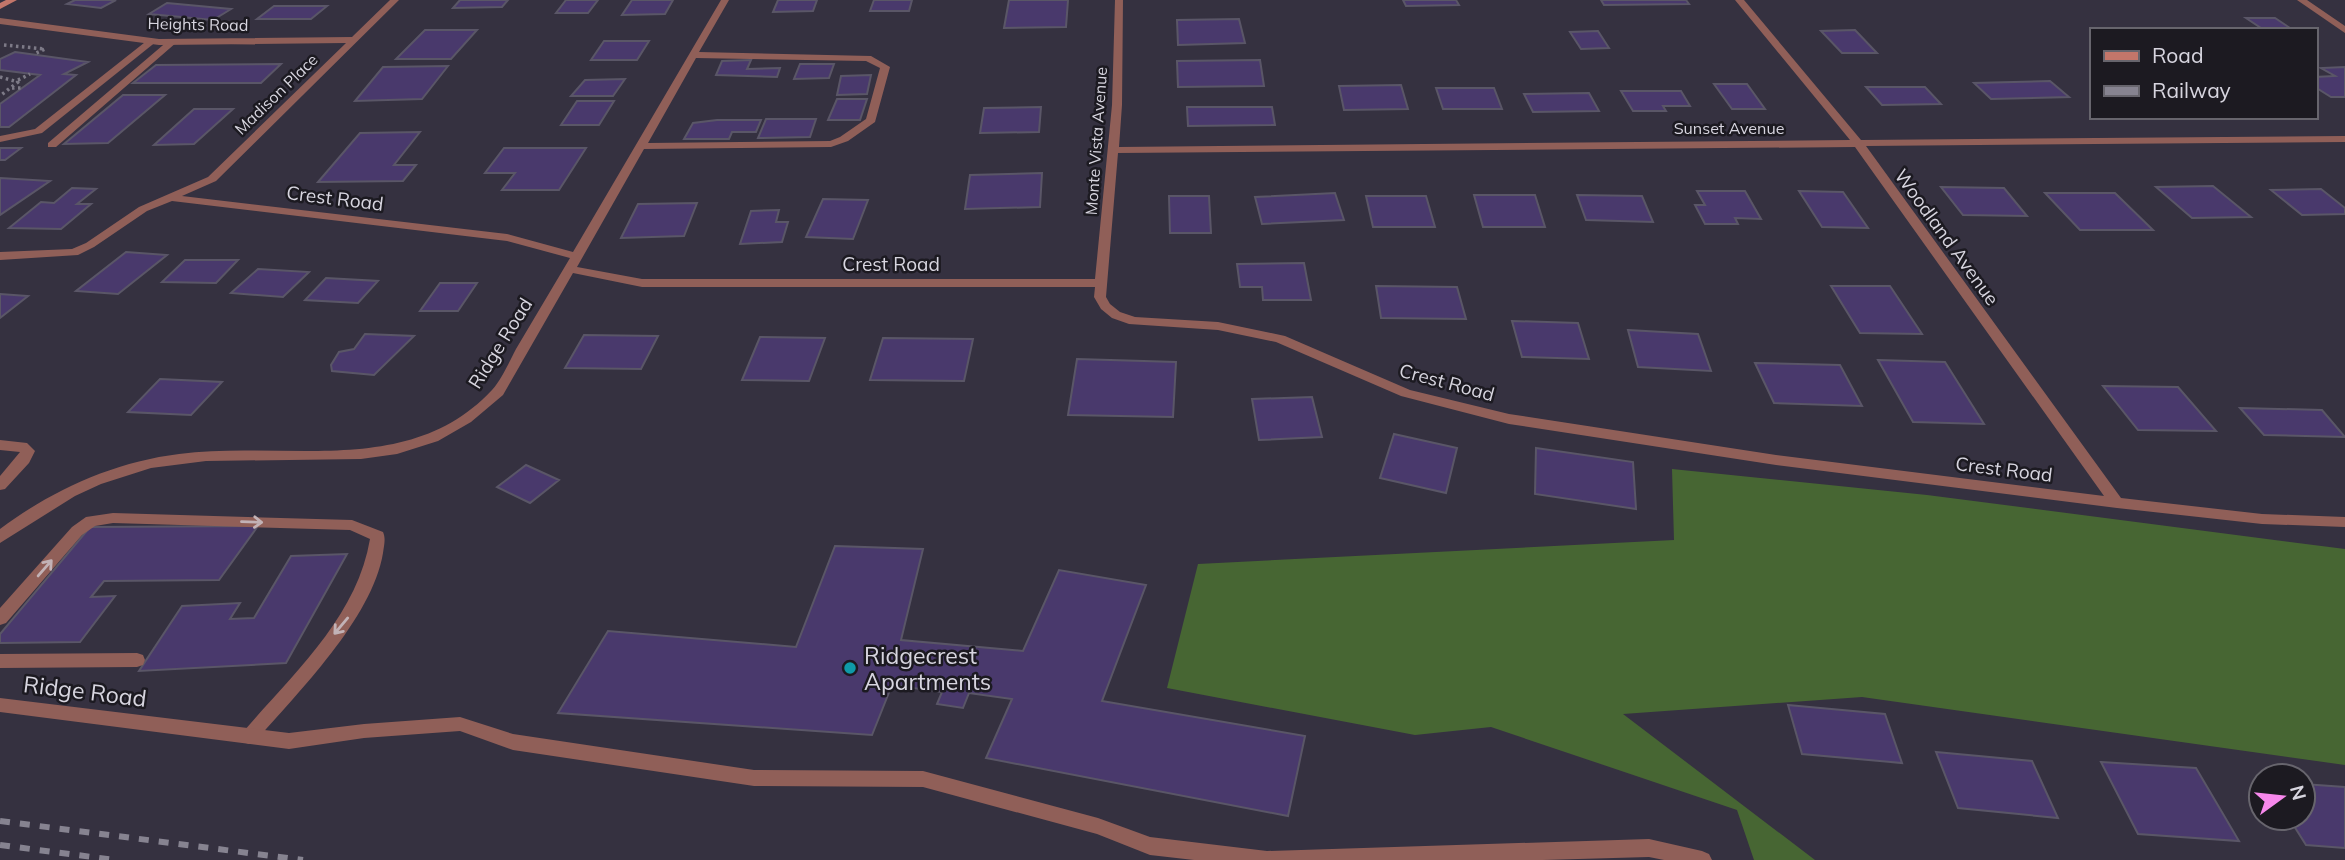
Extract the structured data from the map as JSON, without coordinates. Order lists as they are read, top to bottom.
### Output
{
  "streets": {
    "street": [
      "Heights Road",
      "Madison Place",
      "Sunset Avenue",
      "Monte Vista Avenue",
      "Crest Road",
      "Woodland Avenue",
      "Ridge Road"
    ]
  },
  "crossings": [
    ["Heights Road", "Madison Place"],
    ["Madison Place", "Crest Road"],
    ["Sunset Avenue", "Monte Vista Avenue"],
    ["Sunset Avenue", "Woodland Avenue"],
    ["Monte Vista Avenue", "Crest Road"],
    ["Crest Road", "Woodland Avenue"],
    ["Crest Road", "Ridge Road"]
  ],
  "places": ["Ridgecrest Apartments"],
  "legend": ["Road", "Railway"],
  "north": "right"
}
